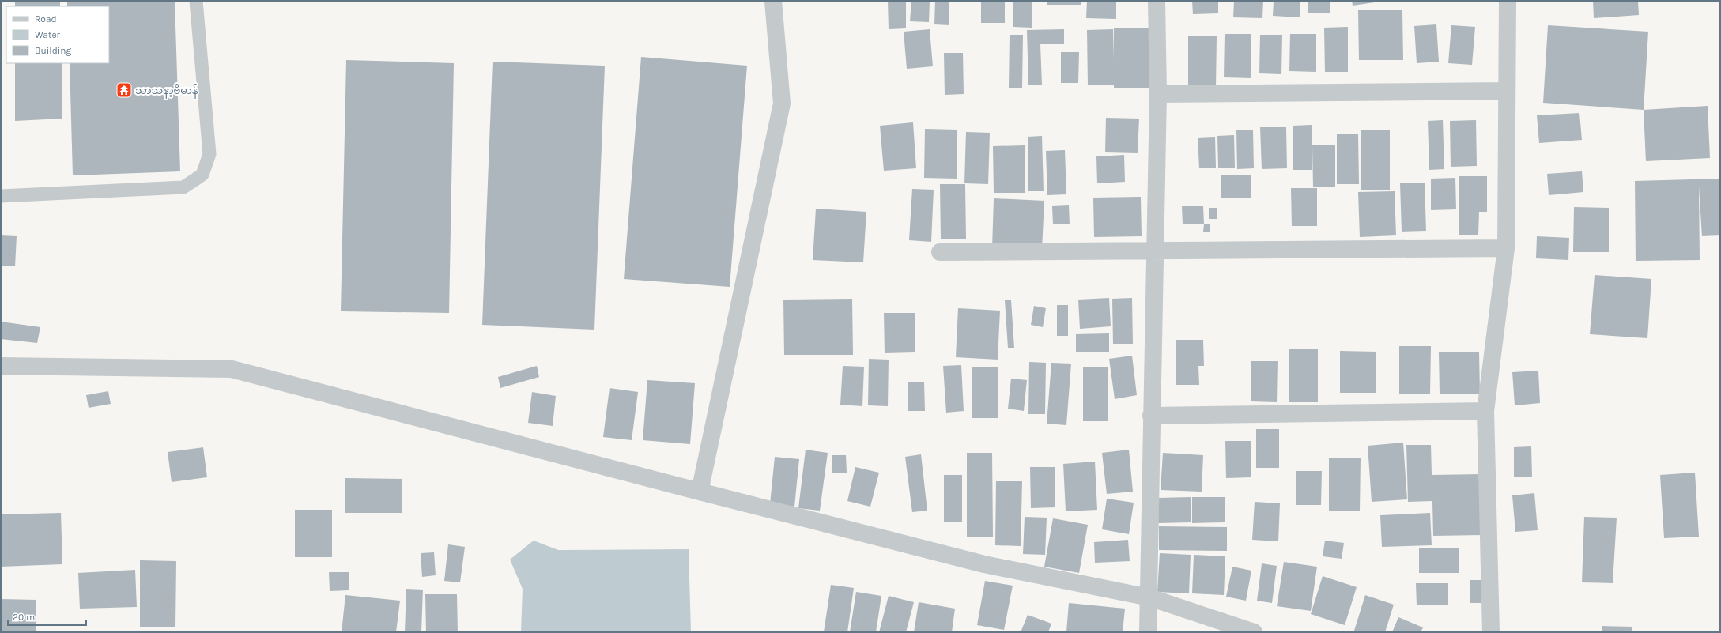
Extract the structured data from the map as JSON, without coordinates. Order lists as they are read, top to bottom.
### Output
{
  "places": {
    "temple": ["သာသနာ့ဗိမာန်"]
  },
  "legend": ["Road", "Water", "Building"],
  "scale_bar": "20 m"
}
